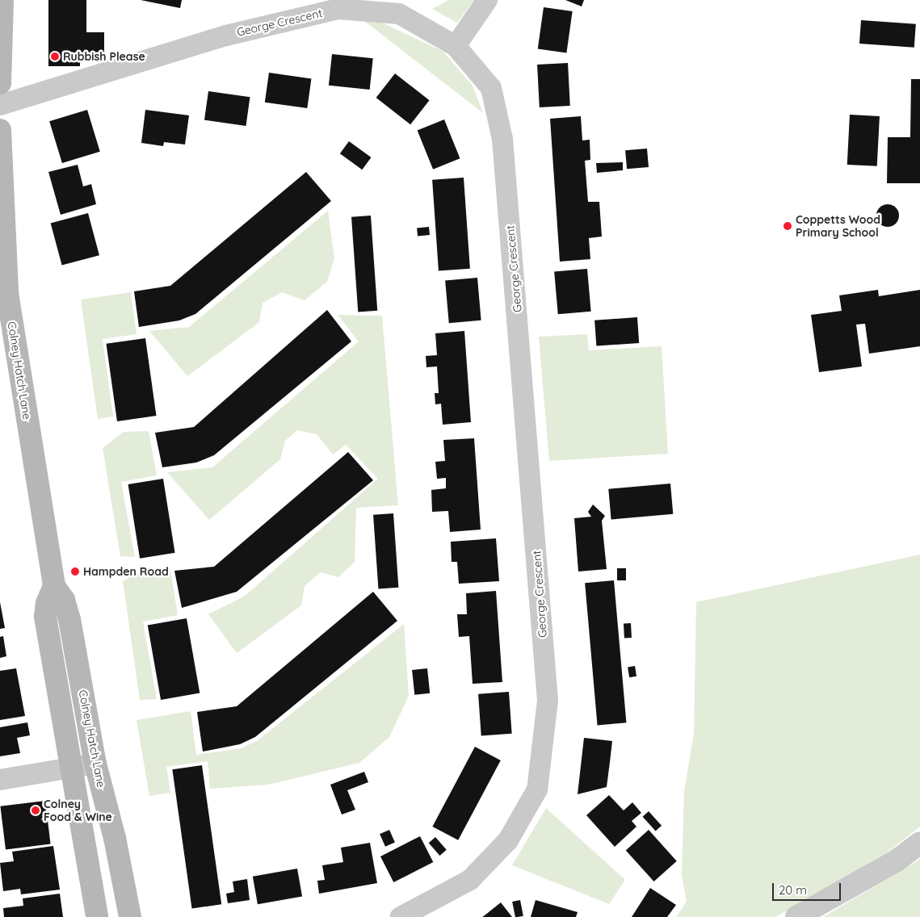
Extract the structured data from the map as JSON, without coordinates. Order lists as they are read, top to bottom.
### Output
{
  "streets": {
    "main road": ["Colney Hatch Lane"],
    "street": ["George Crescent"]
  },
  "places": [
    "Rubbish Please",
    "Coppetts Wood Primary School",
    "Hampden Road",
    "Colney Food & Wine"
  ],
  "scale_bar": "20 m"
}
